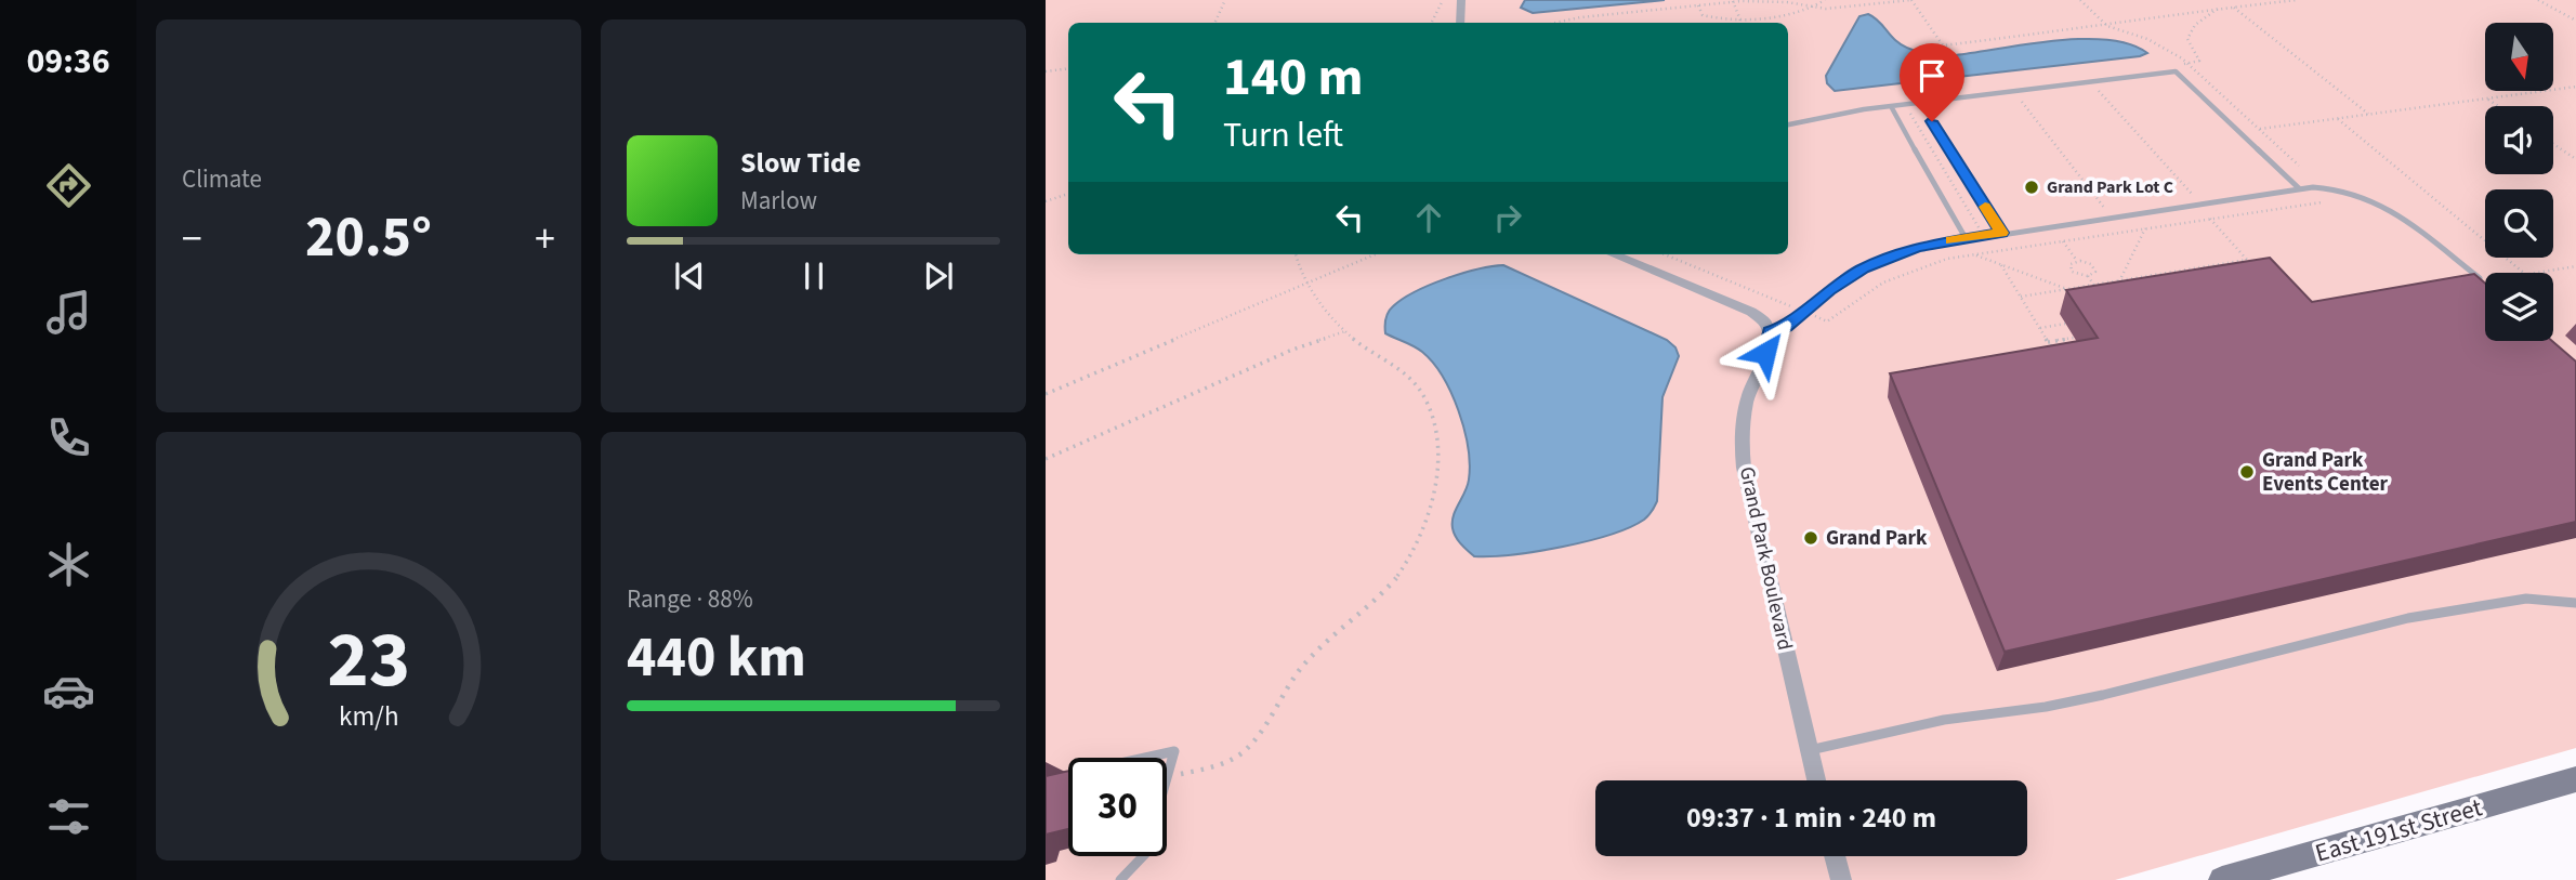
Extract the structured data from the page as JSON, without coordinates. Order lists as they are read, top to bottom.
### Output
{
  "streets": {
    "street": ["Grand Park Boulevard", "East 191st Street"]
  },
  "places": ["Grand Park Lot C", "Grand Park Events Center", "Grand Park"],
  "north": "bottom",
  "page": {
    "tabs": "09:36",
    "tile": [
      "Climate",
      ["Range · 88%", "440 km"]
    ],
    "turn": ["140 m", "Turn left"],
    "song": ["Slow Tide", "Marlow"],
    "heat": ["−", "20.5°", "+"],
    "limit": "30",
    "trip": "09:37 · 1 min · 240 m",
    "gauge": ["23", "km/h"]
  }
}
